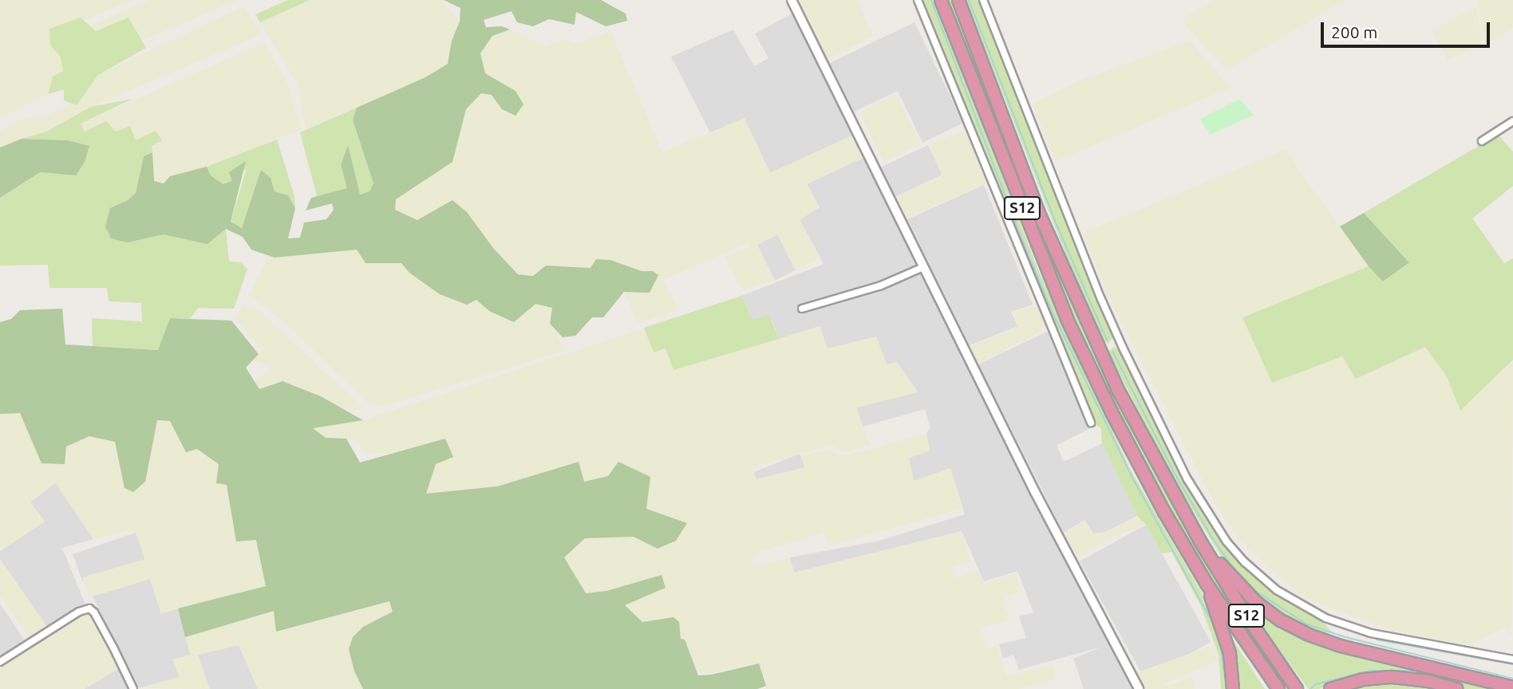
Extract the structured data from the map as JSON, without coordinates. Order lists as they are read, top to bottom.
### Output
{
  "streets": {
    "highway": ["S12"]
  },
  "scale_bar": "200 m"
}
